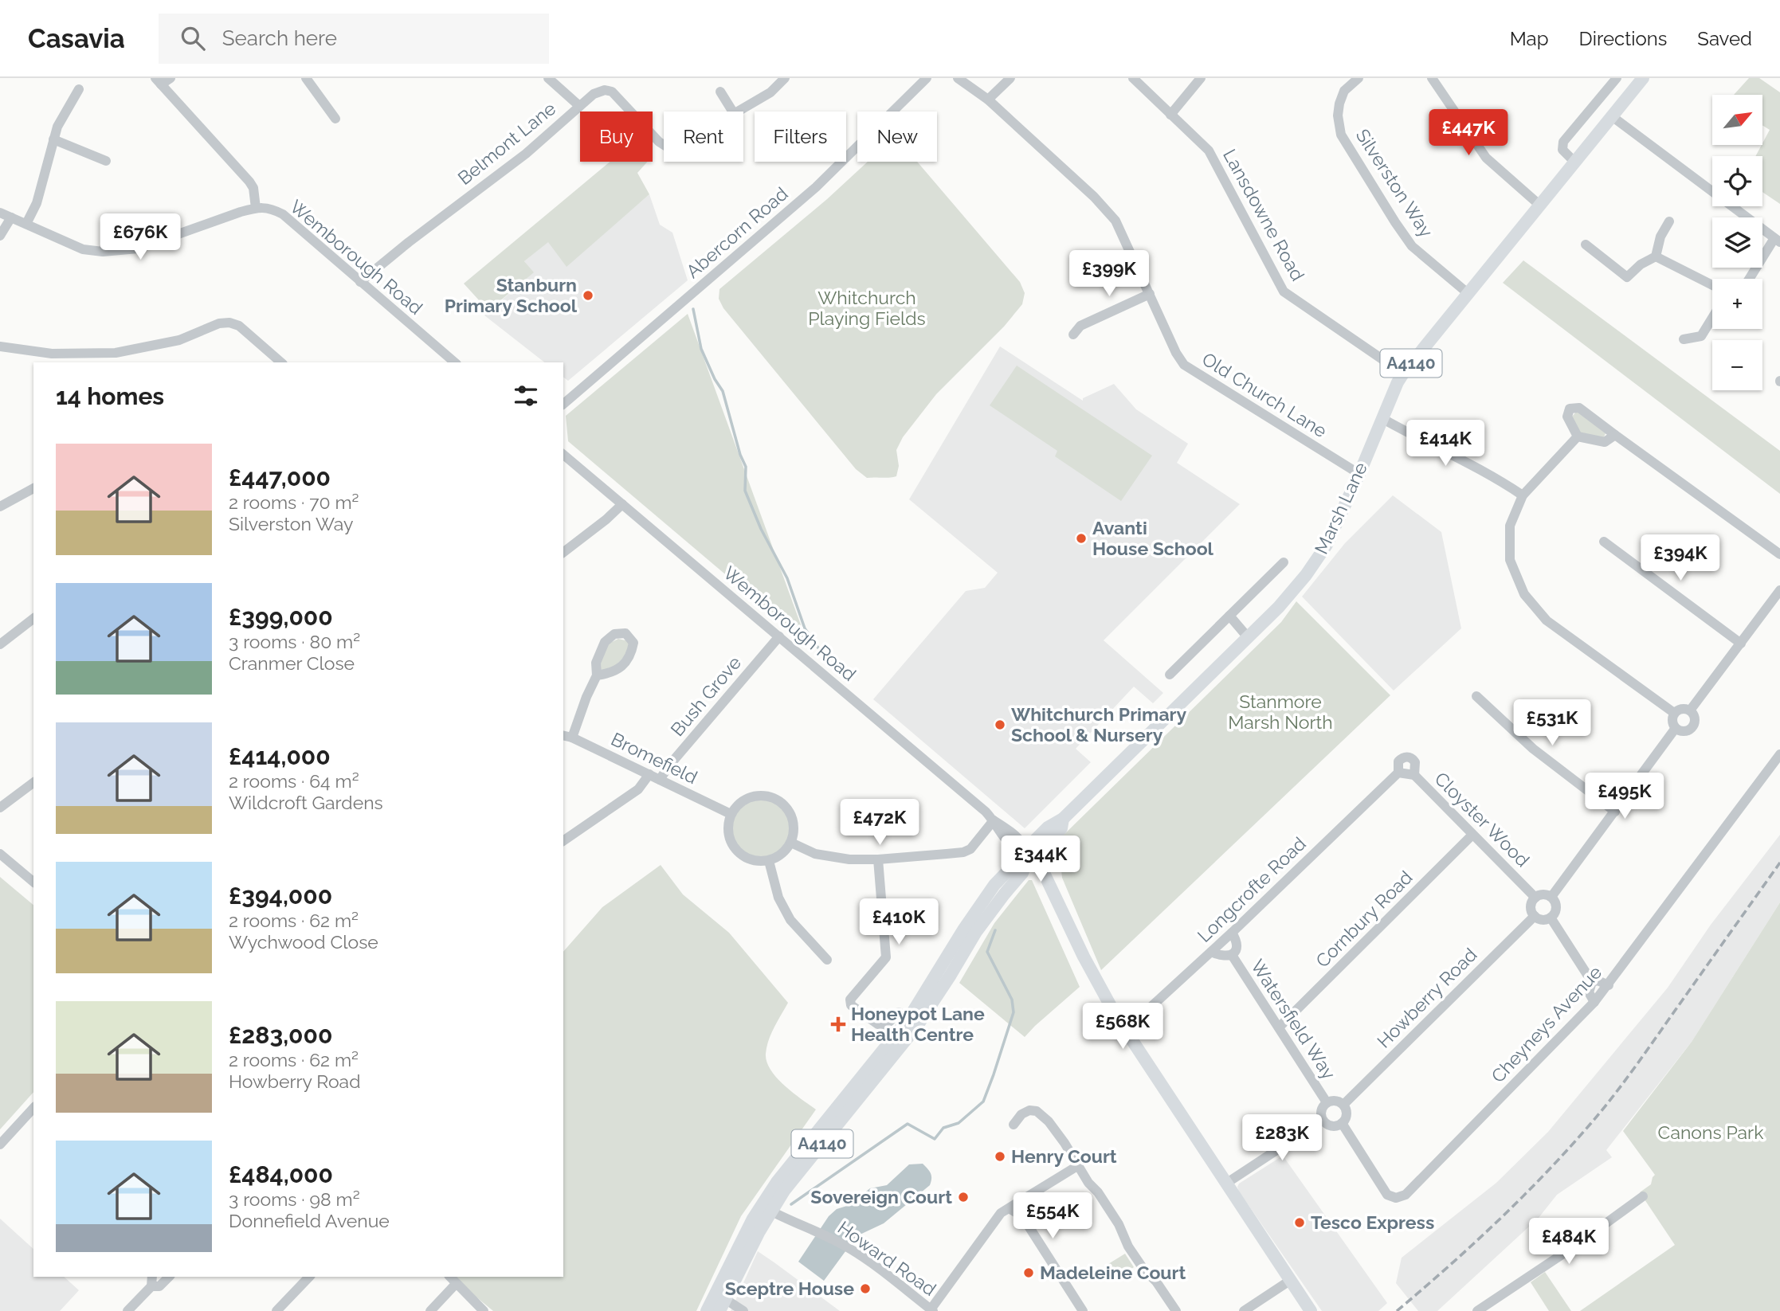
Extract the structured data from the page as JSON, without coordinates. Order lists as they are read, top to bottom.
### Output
{
  "streets": {
    "main road": ["A4140", "Marsh Lane"],
    "street": [
      "Belmont Lane",
      "Silverston Way",
      "Lansdowne Road",
      "Abercorn Road",
      "Wemborough Road",
      "Old Church Lane",
      "Bush Grove",
      "Bromefield",
      "Cloyster Wood",
      "Longcrofte Road",
      "Cornbury Road",
      "Howberry Road",
      "Watersfield Way",
      "Cheyneys Avenue",
      "Howard Road"
    ]
  },
  "crossings": [
    ["Belmont Lane", "Wemborough Road"],
    ["Silverston Way", "Marsh Lane"],
    ["Lansdowne Road", "Marsh Lane"],
    ["Wemborough Road", "A4140"],
    ["Wemborough Road", "Marsh Lane"],
    ["Wemborough Road", "Bush Grove"],
    ["A4140", "Marsh Lane"],
    ["A4140", "Howard Road"],
    ["Old Church Lane", "Marsh Lane"],
    ["Bush Grove", "Bromefield"],
    ["Cloyster Wood", "Longcrofte Road"],
    ["Cloyster Wood", "Cornbury Road"],
    ["Cloyster Wood", "Howberry Road"],
    ["Cornbury Road", "Watersfield Way"],
    ["Howberry Road", "Watersfield Way"],
    ["Howberry Road", "Cheyneys Avenue"],
    ["Watersfield Way", "Cheyneys Avenue"]
  ],
  "parks": ["Whitchurch Playing Fields", "Stanmore Marsh North", "Canons Park"],
  "places": {
    "other": [
      "Stanburn Primary School",
      "Avanti House School",
      "Whitchurch Primary School & Nursery",
      "Henry Court",
      "Sovereign Court",
      "Tesco Express",
      "Madeleine Court",
      "Sceptre House"
    ],
    "health": ["Honeypot Lane Health Centre"]
  },
  "north": "top right",
  "page": {
    "header": "Casavia",
    "search": "Search here",
    "nav": ["Map", "Directions", "Saved"],
    "map_buttons": ["+", "−"],
    "price": [
      "£447K",
      "£676K",
      "£399K",
      "£414K",
      "£394K",
      "£531K",
      "£495K",
      "£472K",
      "£344K",
      "£410K",
      "£568K",
      "£283K",
      "£554K",
      "£484K"
    ],
    "chip": [
      "Buy",
      "Rent",
      "Filters",
      "New"
    ],
    "heading": "14 homes",
    "list": [
      {
        "name": "£447,000",
        "note": "2 rooms · 70 m² · Silverston Way"
      },
      {
        "name": "£399,000",
        "note": "3 rooms · 80 m² · Cranmer Close"
      },
      {
        "name": "£414,000",
        "note": "2 rooms · 64 m² · Wildcroft Gardens"
      },
      {
        "name": "£394,000",
        "note": "2 rooms · 62 m² · Wychwood Close"
      },
      {
        "name": "£283,000",
        "note": "2 rooms · 62 m² · Howberry Road"
      },
      {
        "name": "£484,000",
        "note": "3 rooms · 98 m² · Donnefield Avenue"
      }
    ]
  }
}
